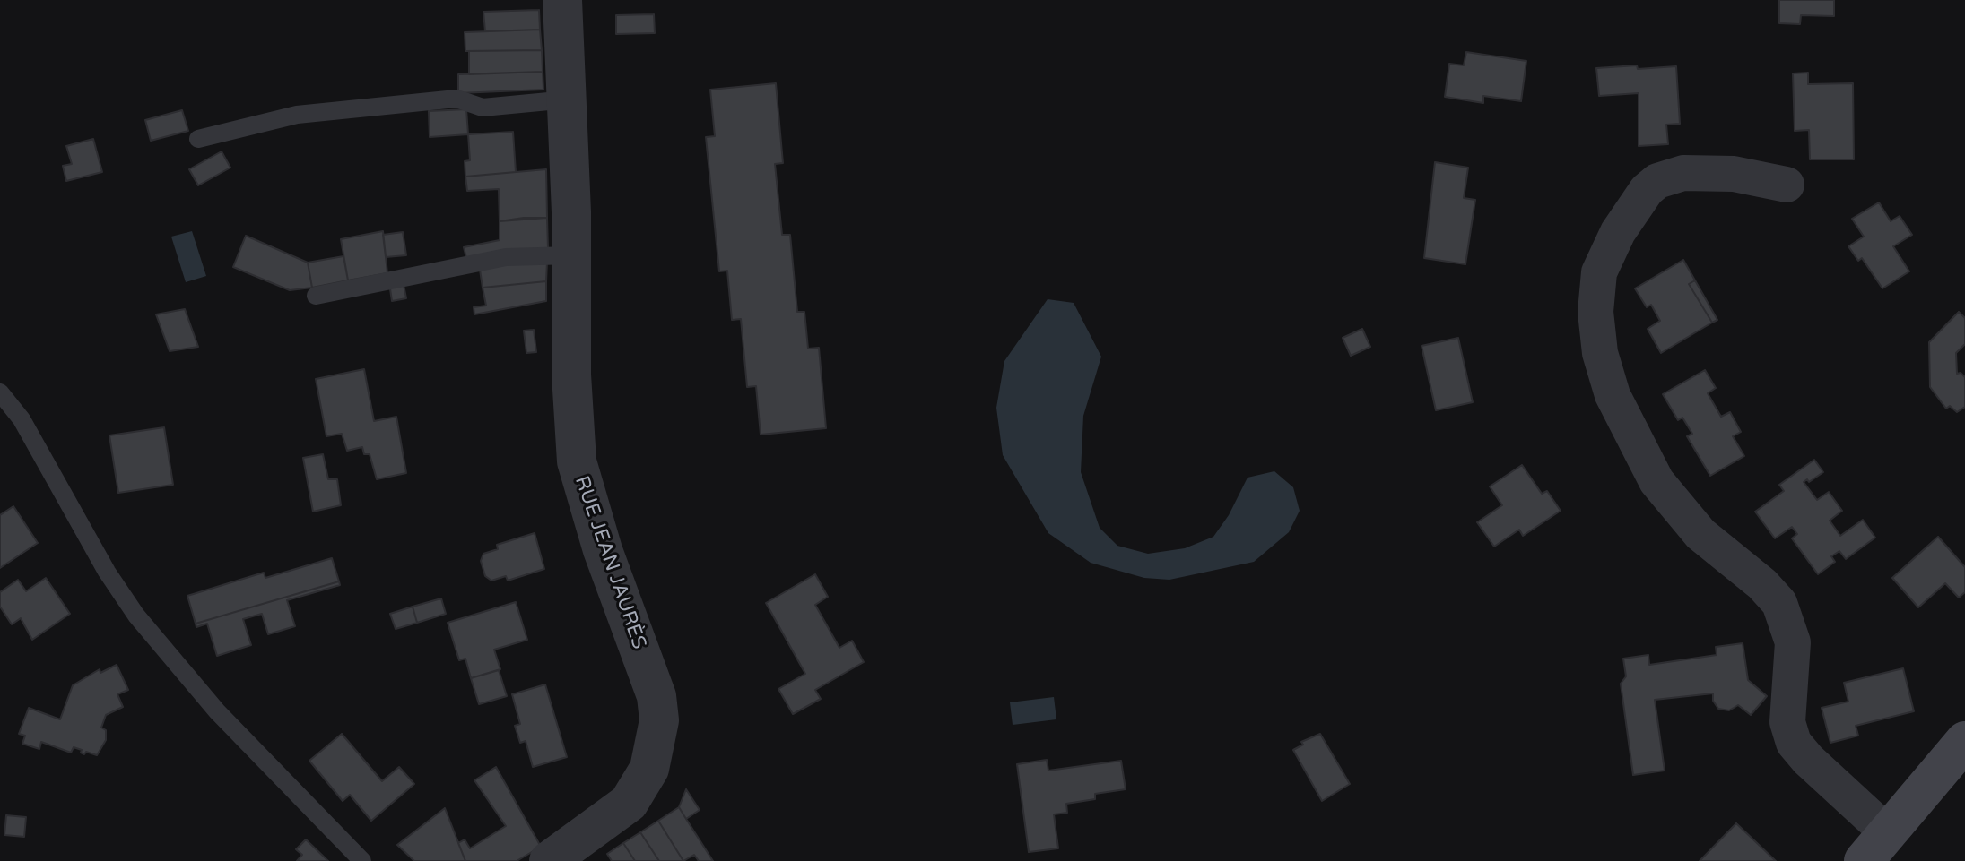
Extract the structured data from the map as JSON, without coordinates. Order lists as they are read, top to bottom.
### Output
{
  "streets": {
    "street": ["RUE JEAN JAURÈS"]
  }
}
